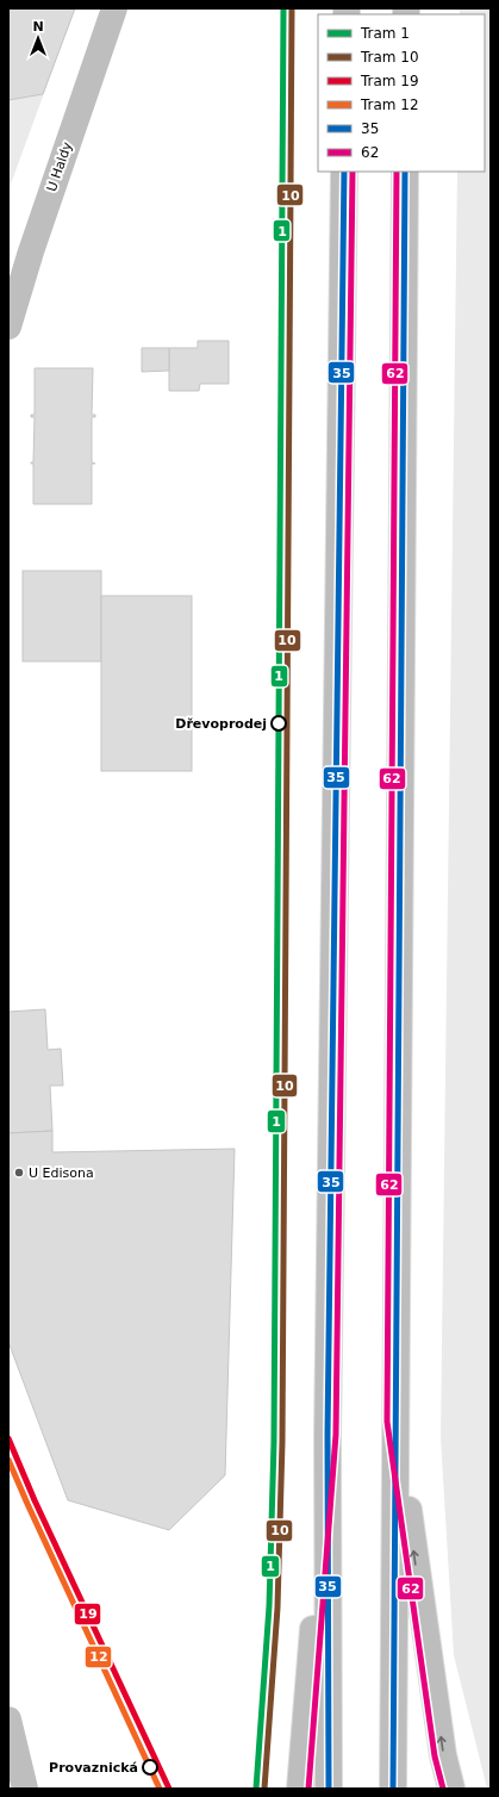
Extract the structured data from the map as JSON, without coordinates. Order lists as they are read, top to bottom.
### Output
{
  "streets": {
    "street": ["U Haldy"]
  },
  "places": ["Dřevoprodej", "U Edisona", "Provaznická"],
  "lines": [
    "tram line 1",
    "tram line 10",
    "transit line 35",
    "transit line 62",
    "tram line 19",
    "tram line 12"
  ],
  "legend": [
    "Tram 1",
    "Tram 10",
    "Tram 19",
    "Tram 12",
    "35",
    "62"
  ],
  "north": "top"
}
